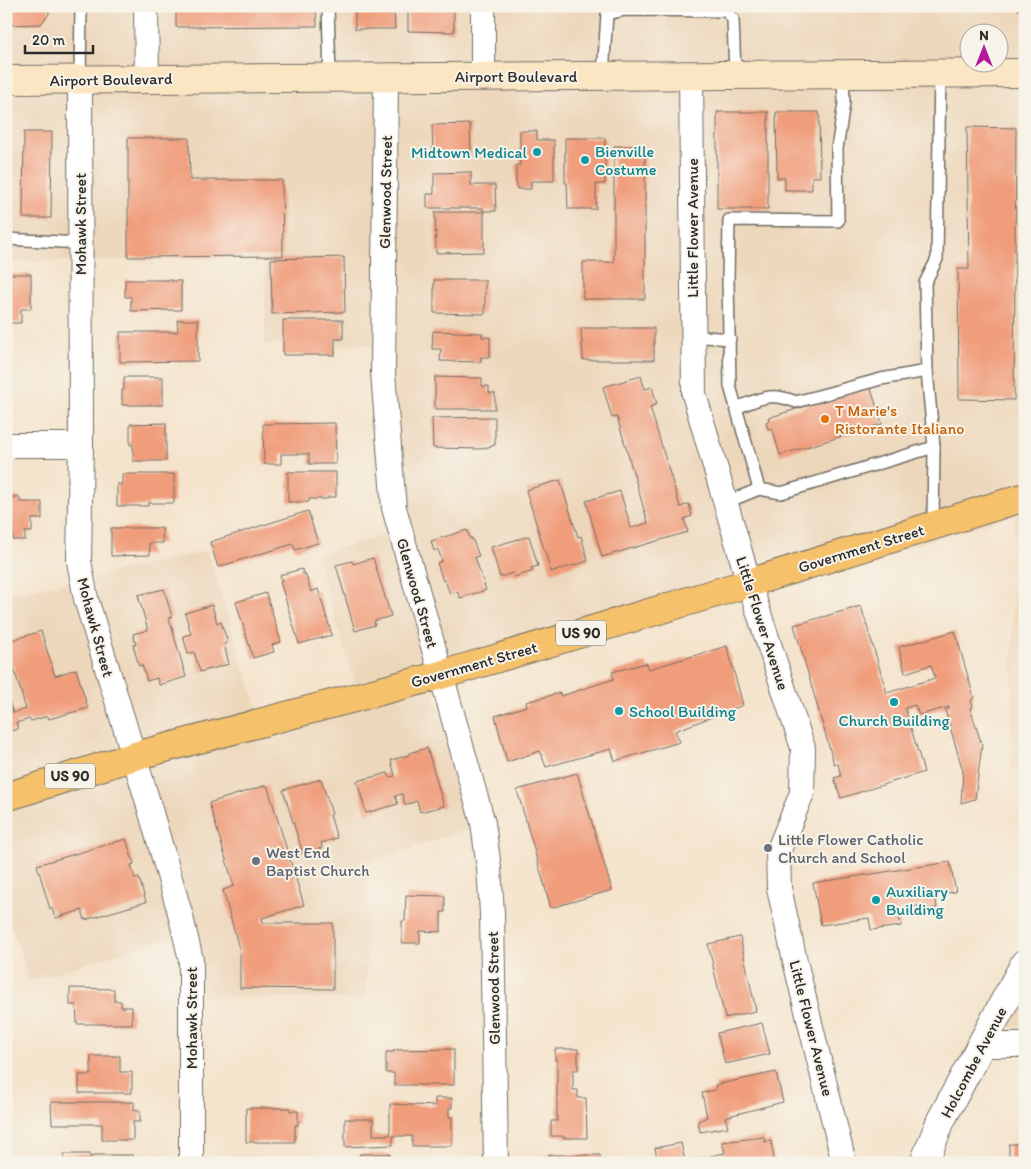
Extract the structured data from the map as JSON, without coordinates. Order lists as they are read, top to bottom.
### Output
{
  "streets": {
    "main road": ["Airport Boulevard", "Government Street", "US 90"],
    "street": [
      "Glenwood Street",
      "Mohawk Street",
      "Little Flower Avenue",
      "Holcombe Avenue"
    ]
  },
  "crossings": [
    ["Airport Boulevard", "Glenwood Street"],
    ["Airport Boulevard", "Mohawk Street"],
    ["Airport Boulevard", "Little Flower Avenue"],
    ["Glenwood Street", "Government Street"],
    ["Mohawk Street", "Government Street"],
    ["Little Flower Avenue", "Government Street"]
  ],
  "places": [
    "Midtown Medical",
    "Bienville Costume",
    "T Marie's Ristorante Italiano",
    "Church Building",
    "School Building",
    "Little Flower Catholic Church and School",
    "West End Baptist Church",
    "Auxiliary Building"
  ],
  "scale_bar": "20 m",
  "north": "top"
}
